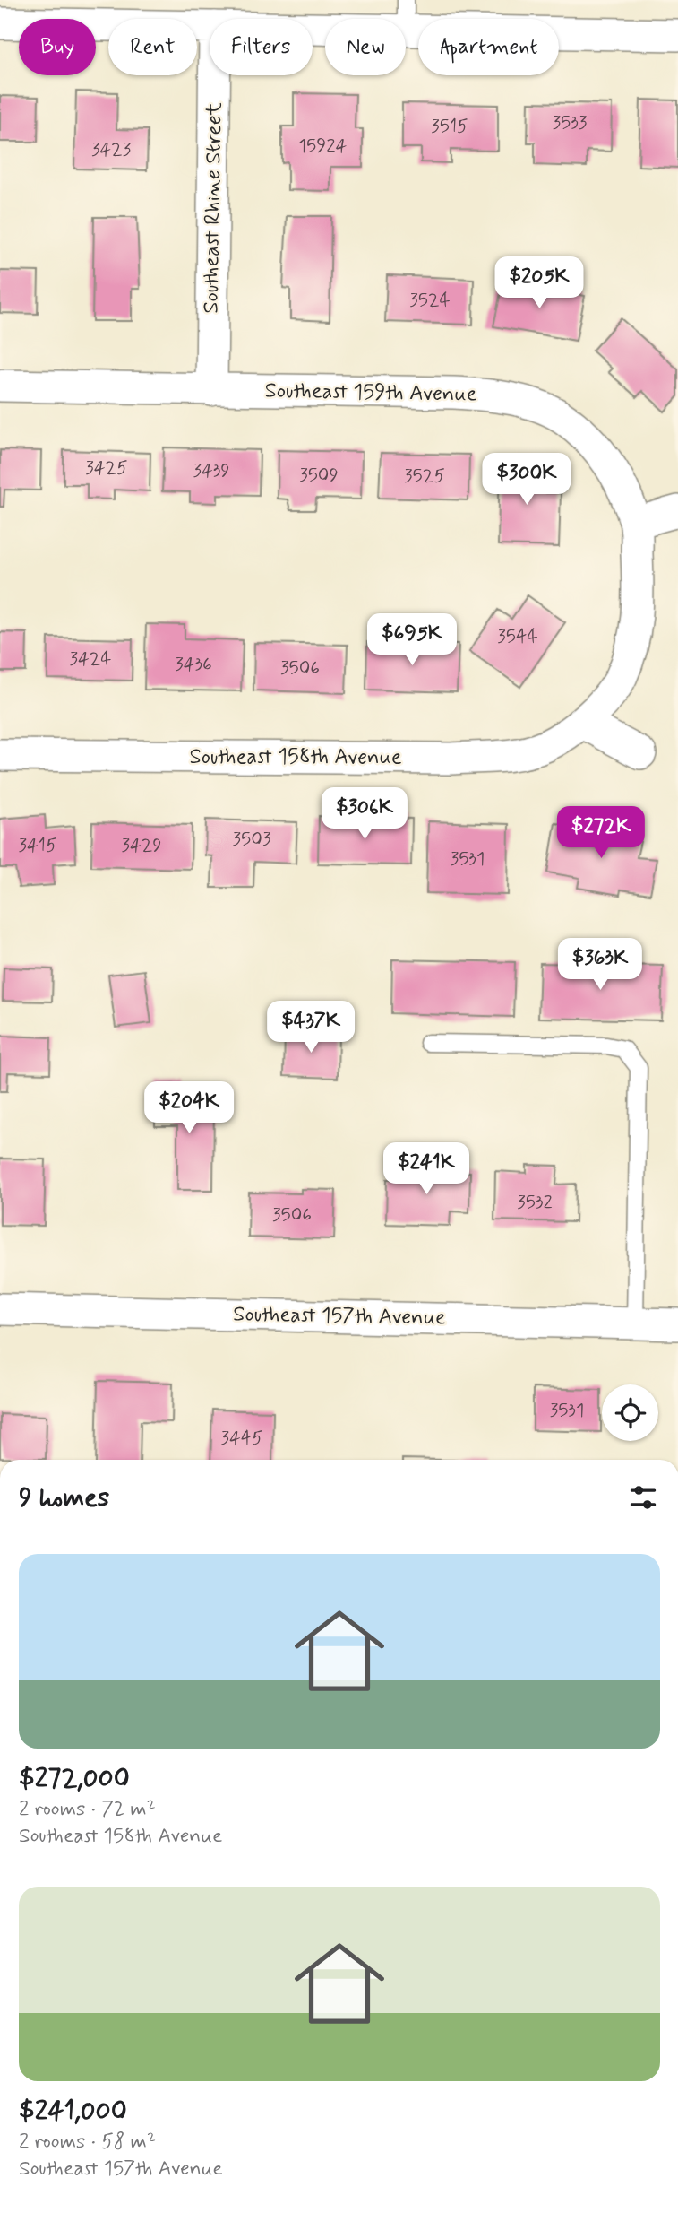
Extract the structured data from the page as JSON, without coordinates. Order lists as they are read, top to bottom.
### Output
{
  "streets": {
    "street": [
      "Southeast Rhine Street",
      "Southeast 159th Avenue",
      "Southeast 158th Avenue",
      "Southeast 157th Avenue"
    ]
  },
  "crossings": [
    ["Southeast Rhine Street", "Southeast 159th Avenue"],
    ["Southeast 159th Avenue", "Southeast 158th Avenue"]
  ],
  "house_numbers": [
    "3533",
    "3515",
    "15924",
    "3423",
    "3524",
    "3425",
    "3439",
    "3509",
    "3525",
    "3544",
    "3424",
    "3436",
    "3506",
    "3503",
    "3415",
    "3429",
    "3531",
    "3532",
    "3506",
    "3531",
    "3445"
  ],
  "page": {
    "chip": [
      "Buy",
      "Rent",
      "Filters",
      "New",
      "Apartment"
    ],
    "price": [
      "$205K",
      "$300K",
      "$695K",
      "$306K",
      "$272K",
      "$363K",
      "$437K",
      "$204K",
      "$241K"
    ],
    "heading": "9 homes",
    "list": [
      {
        "name": "$272,000",
        "note": "2 rooms · 72 m² · Southeast 158th Avenue"
      },
      {
        "name": "$241,000",
        "note": "2 rooms · 58 m² · Southeast 157th Avenue"
      }
    ]
  }
}
